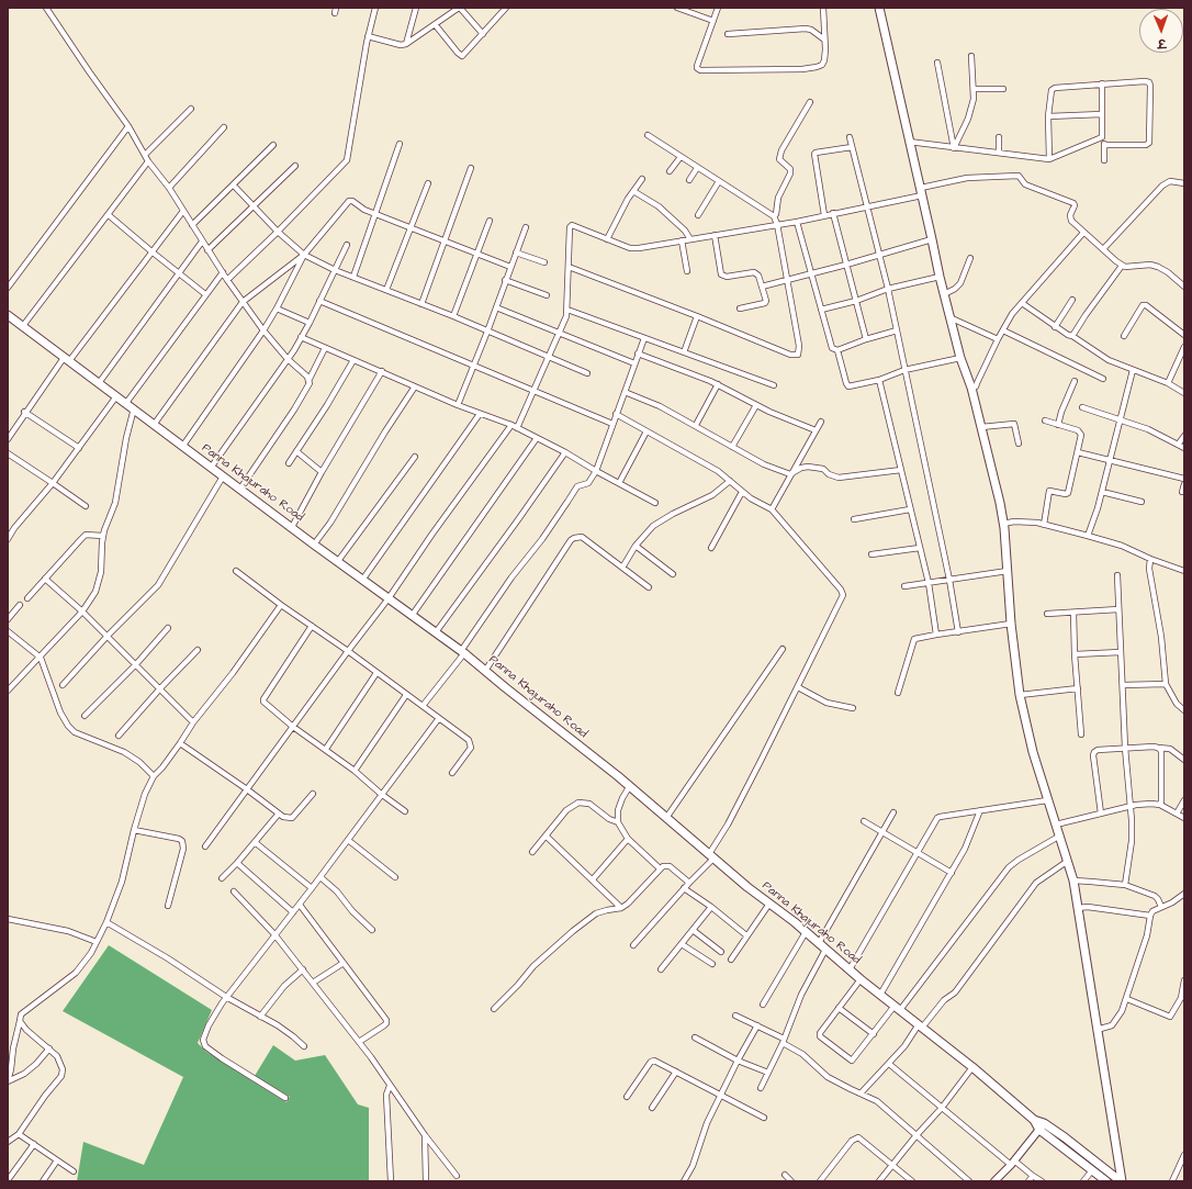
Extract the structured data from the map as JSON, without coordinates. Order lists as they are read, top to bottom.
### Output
{
  "streets": {
    "main road": ["Panna Khajuraho Road"]
  },
  "north": "bottom"
}
